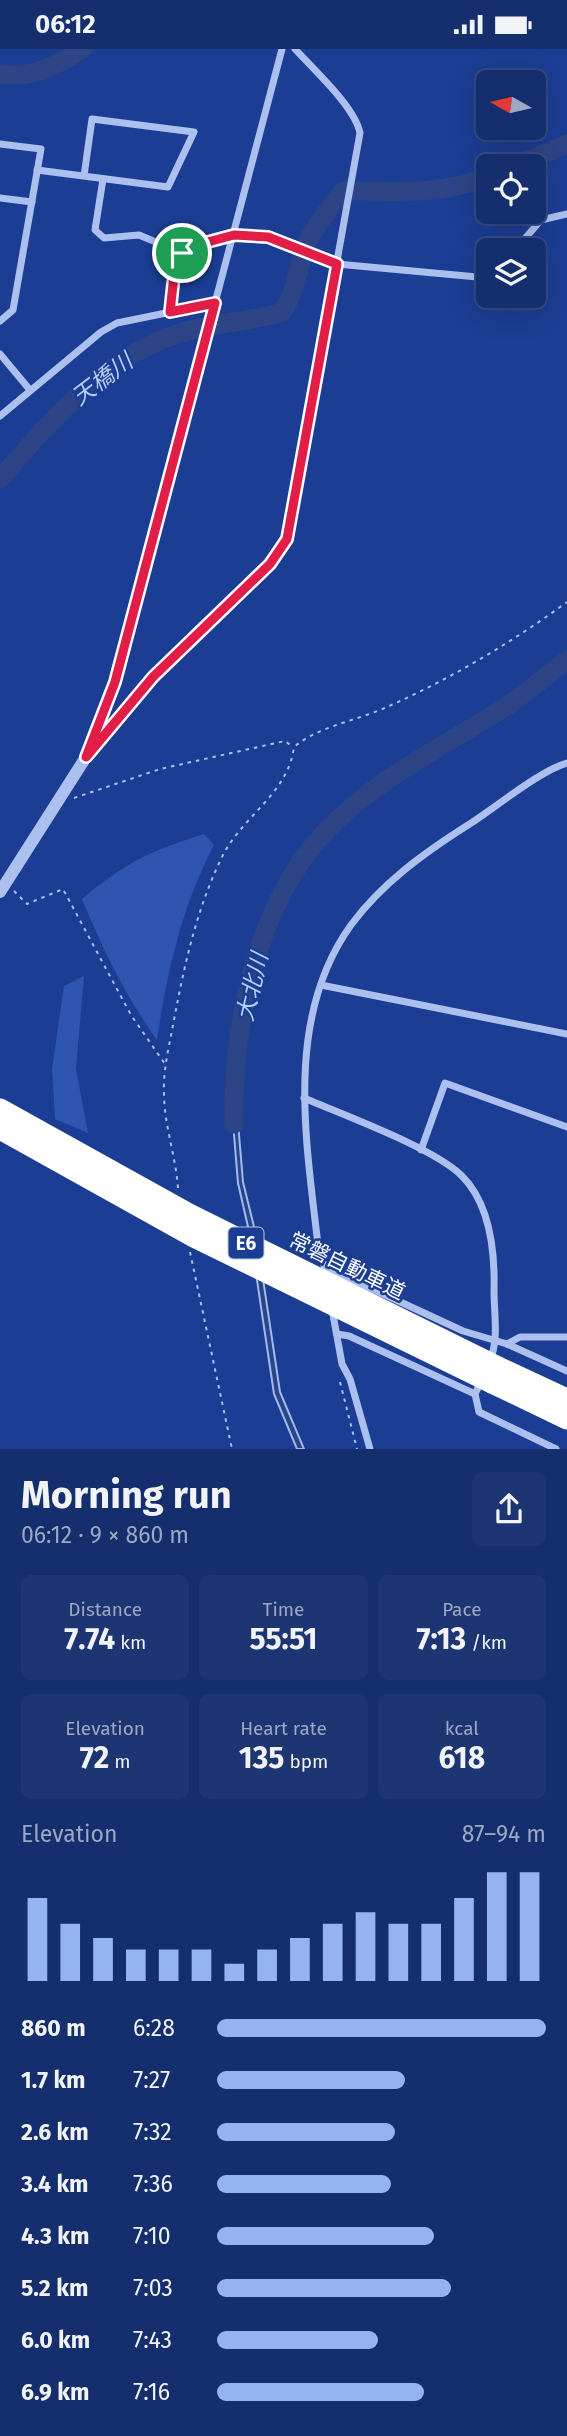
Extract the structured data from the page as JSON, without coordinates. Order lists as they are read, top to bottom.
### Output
{
  "streets": {
    "highway": ["E6", "常磐自動車道"]
  },
  "water": ["天橋川", "大北川"],
  "north": "left",
  "page": {
    "status": "06:12",
    "heading": ["Morning run", "06:12 · 9 × 860 m"],
    "stats": [
      ["Distance", "7.74 km"],
      ["Time", "55:51"],
      ["Pace", "7:13 /km"],
      ["Elevation", "72 m"],
      ["Heart rate", "135 bpm"],
      ["kcal", "618"]
    ],
    "chart": ["Elevation", "87–94 m"],
    "list": [
      {
        "name": "860 m",
        "note": "6:28"
      },
      {
        "name": "1.7 km",
        "note": "7:27"
      },
      {
        "name": "2.6 km",
        "note": "7:32"
      },
      {
        "name": "3.4 km",
        "note": "7:36"
      },
      {
        "name": "4.3 km",
        "note": "7:10"
      },
      {
        "name": "5.2 km",
        "note": "7:03"
      },
      {
        "name": "6.0 km",
        "note": "7:43"
      },
      {
        "name": "6.9 km",
        "note": "7:16"
      }
    ]
  }
}
